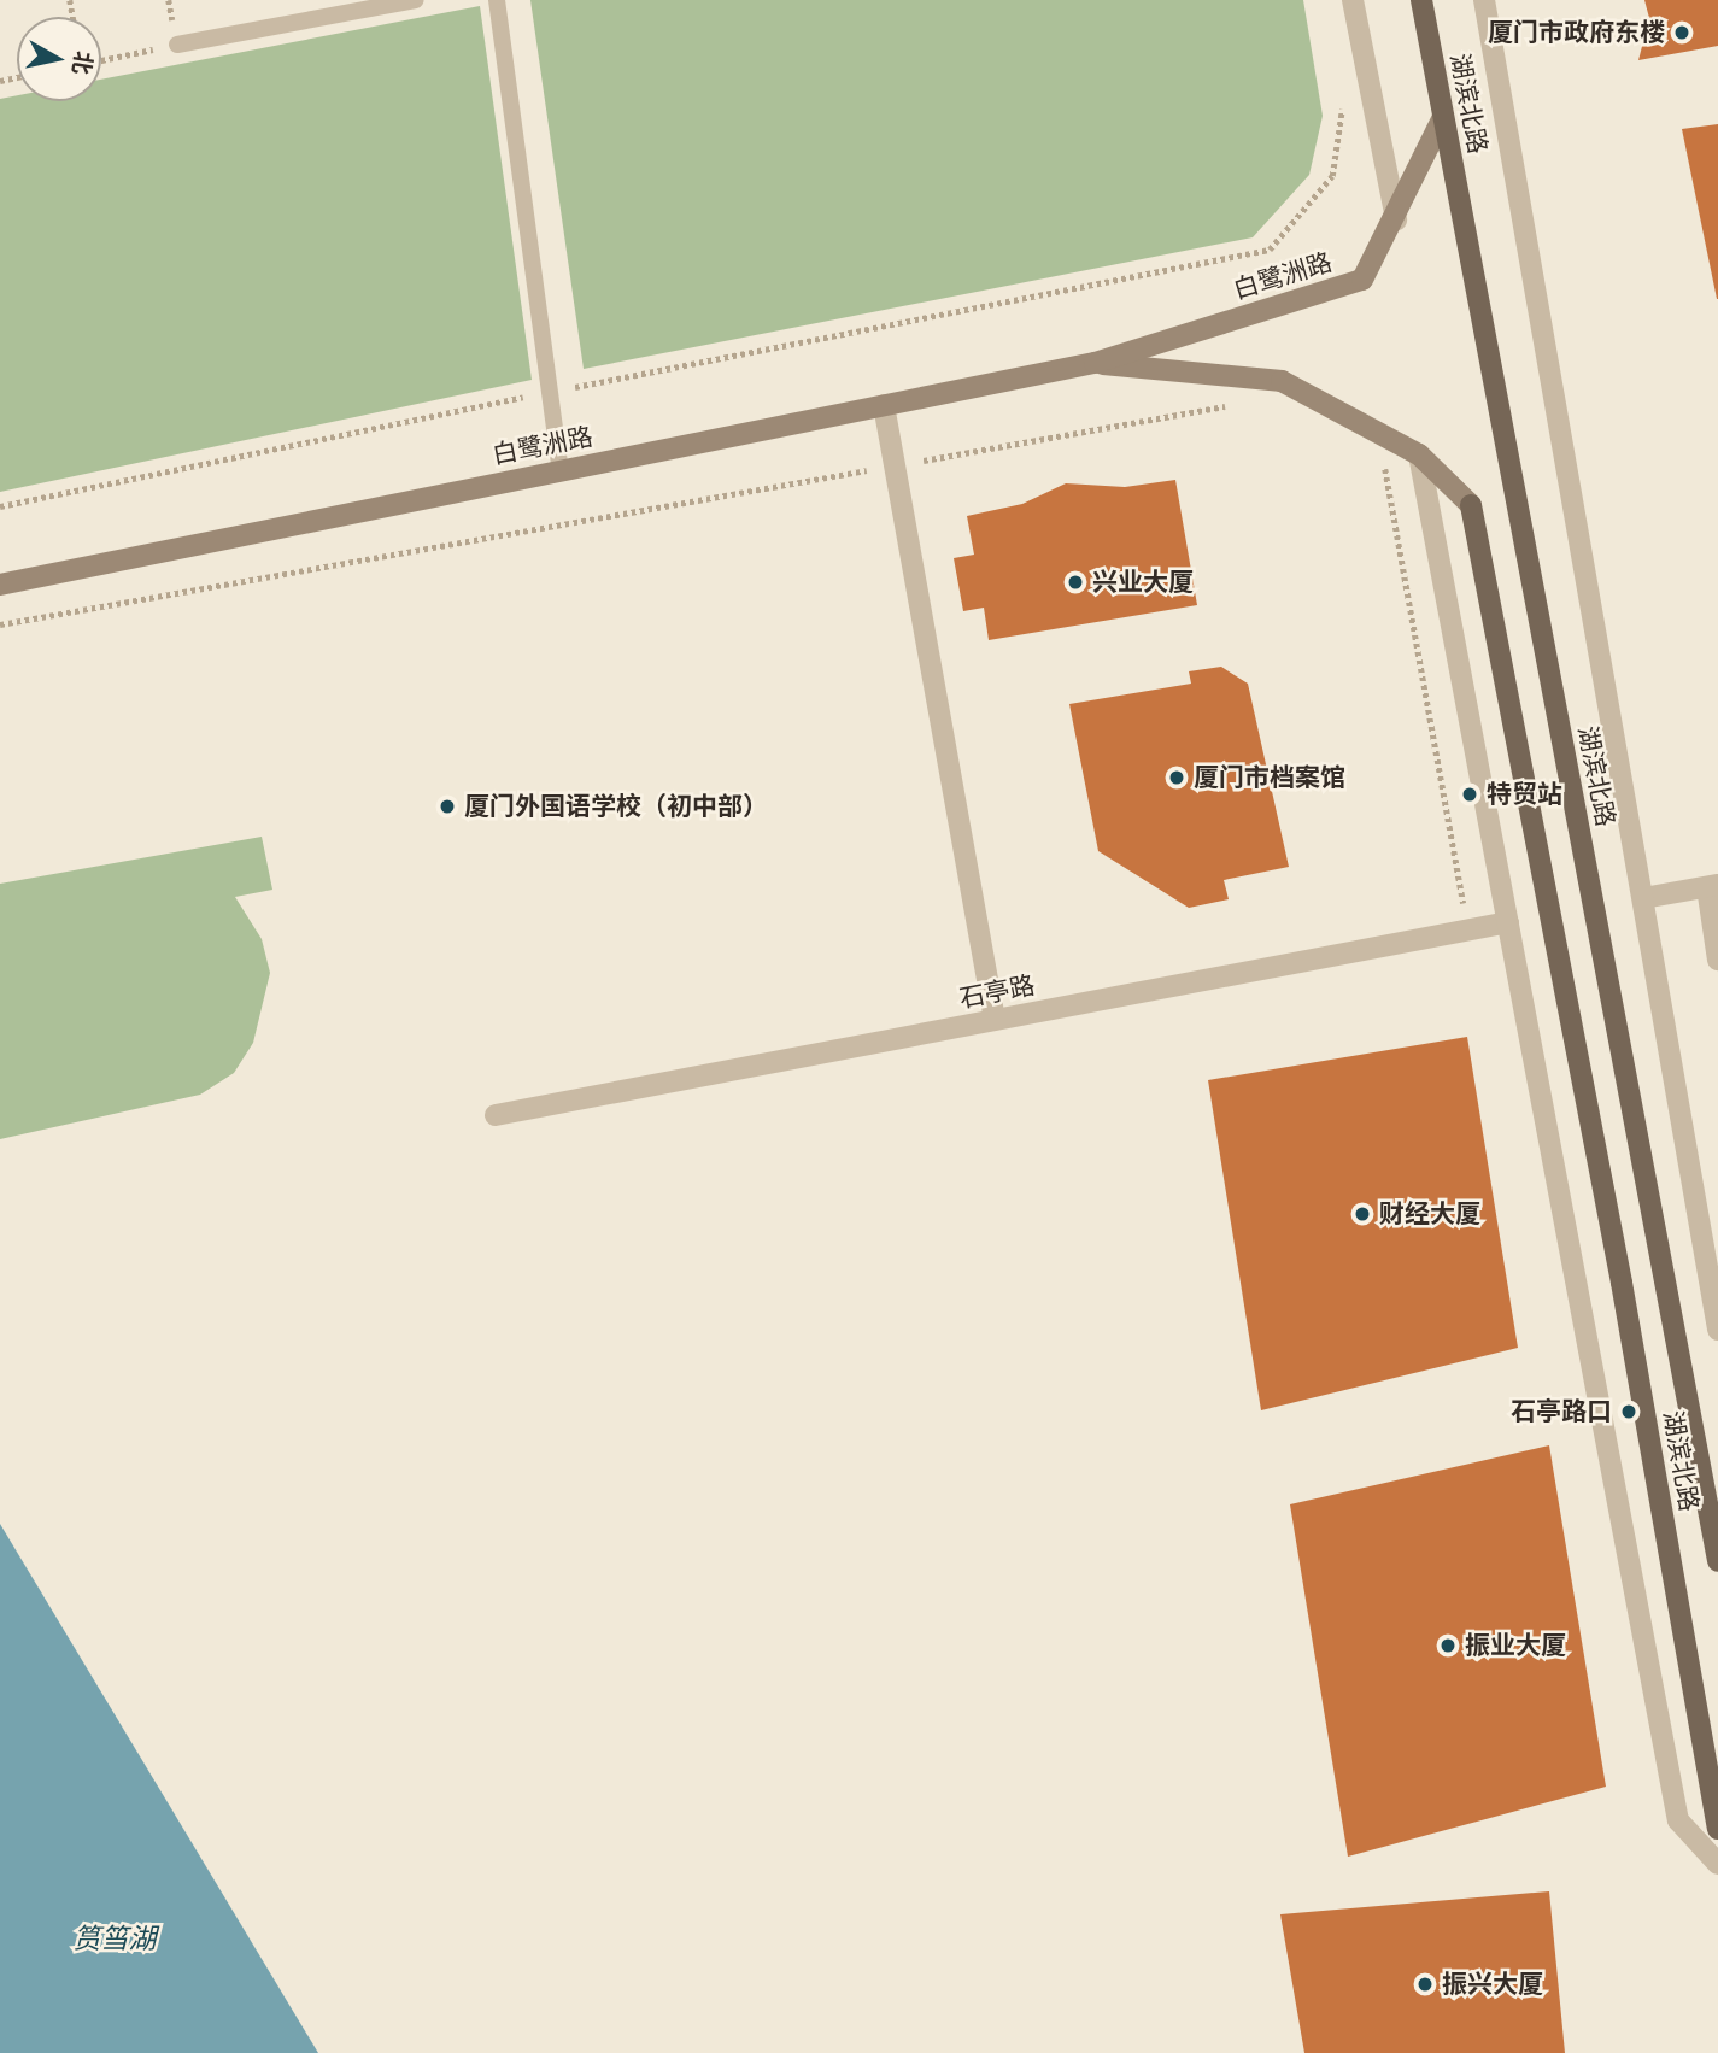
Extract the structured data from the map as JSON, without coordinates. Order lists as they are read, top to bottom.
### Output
{
  "streets": {
    "main road": ["湖滨北路", "白鹭洲路"],
    "street": ["石亭路"]
  },
  "crossings": [
    ["湖滨北路", "白鹭洲路"]
  ],
  "water": ["筼筜湖"],
  "places": [
    "厦门市政府东楼",
    "兴业大厦",
    "厦门市档案馆",
    "特贸站",
    "厦门外国语学校（初中部）",
    "财经大厦",
    "石亭路口",
    "振业大厦",
    "振兴大厦"
  ],
  "north": "right"
}
